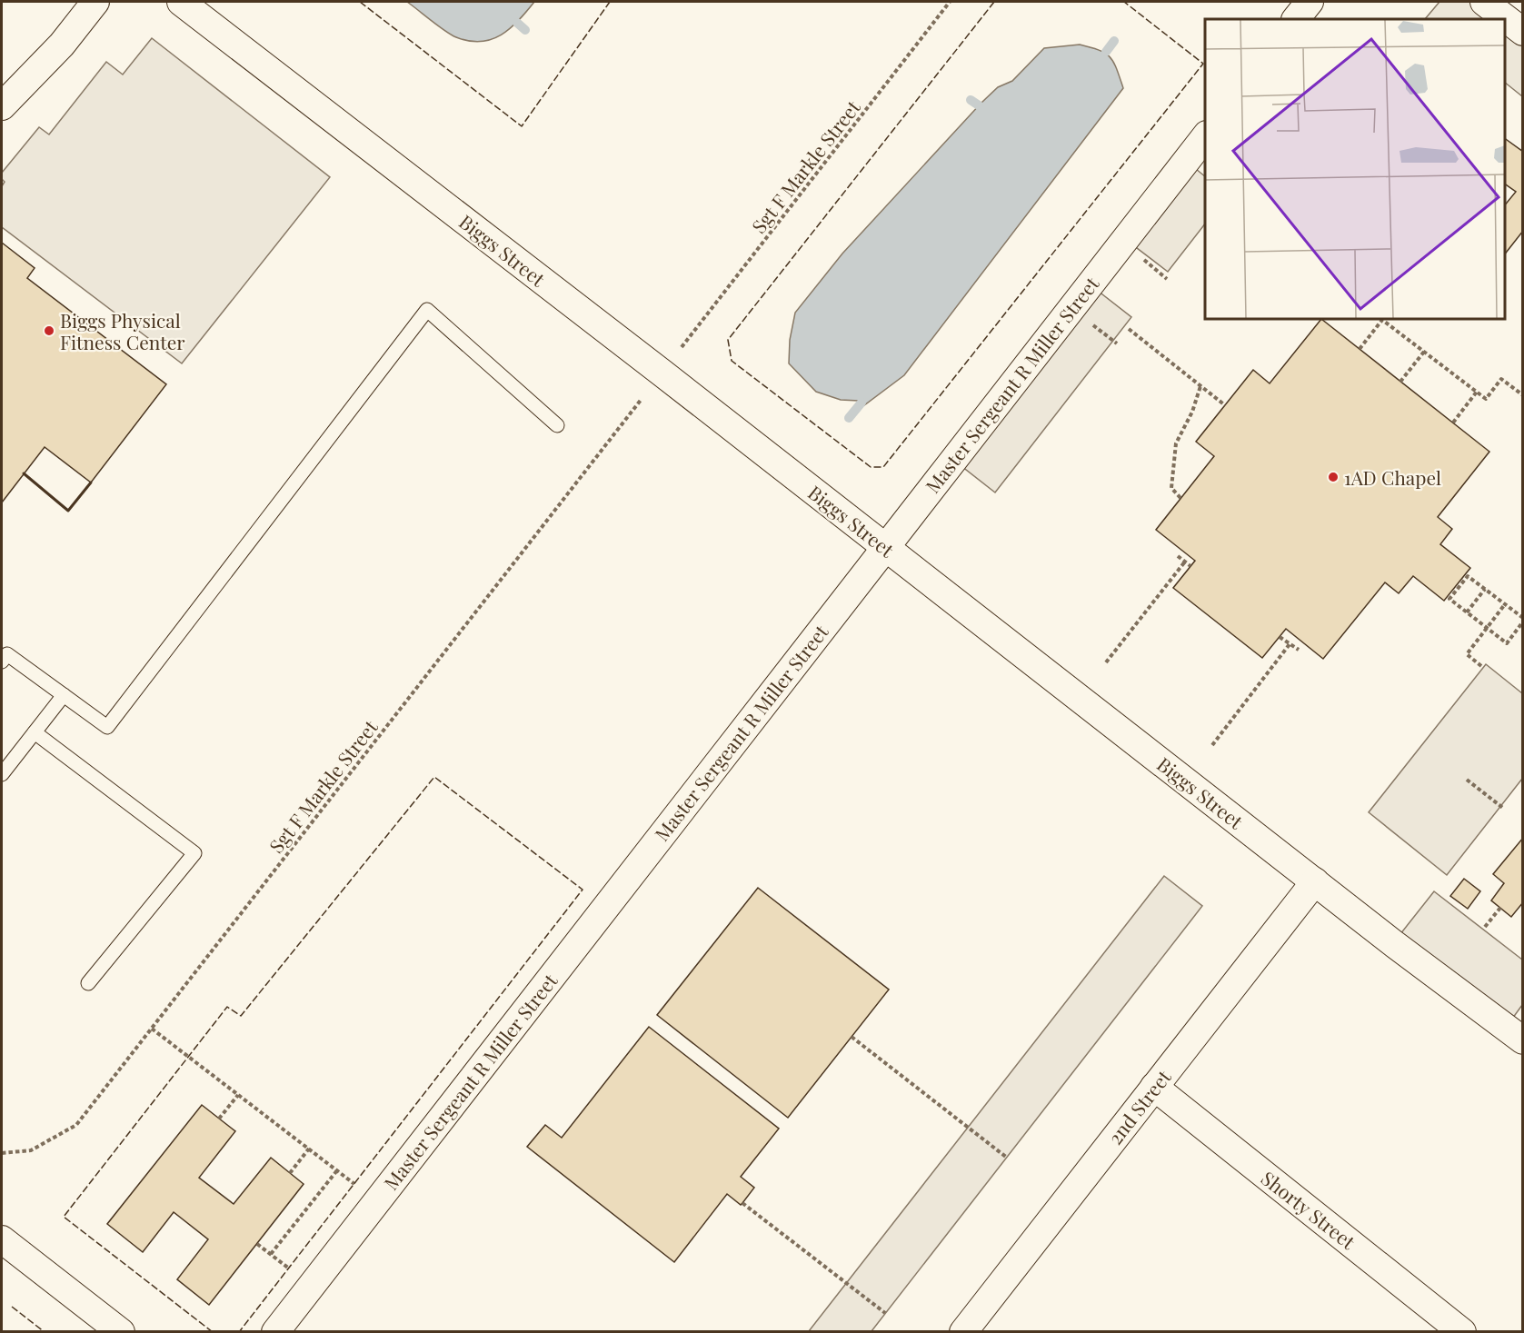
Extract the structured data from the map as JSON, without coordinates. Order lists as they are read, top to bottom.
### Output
{
  "streets": {
    "street": [
      "Biggs Street",
      "Master Sergeant R Miller Street",
      "2nd Street",
      "Shorty Street"
    ],
    "path": ["Sgt F Markle Street"]
  },
  "crossings": [
    ["Biggs Street", "Master Sergeant R Miller Street"],
    ["Biggs Street", "2nd Street"],
    ["2nd Street", "Shorty Street"]
  ],
  "places": ["Biggs Physical Fitness Center", "1AD Chapel"]
}
